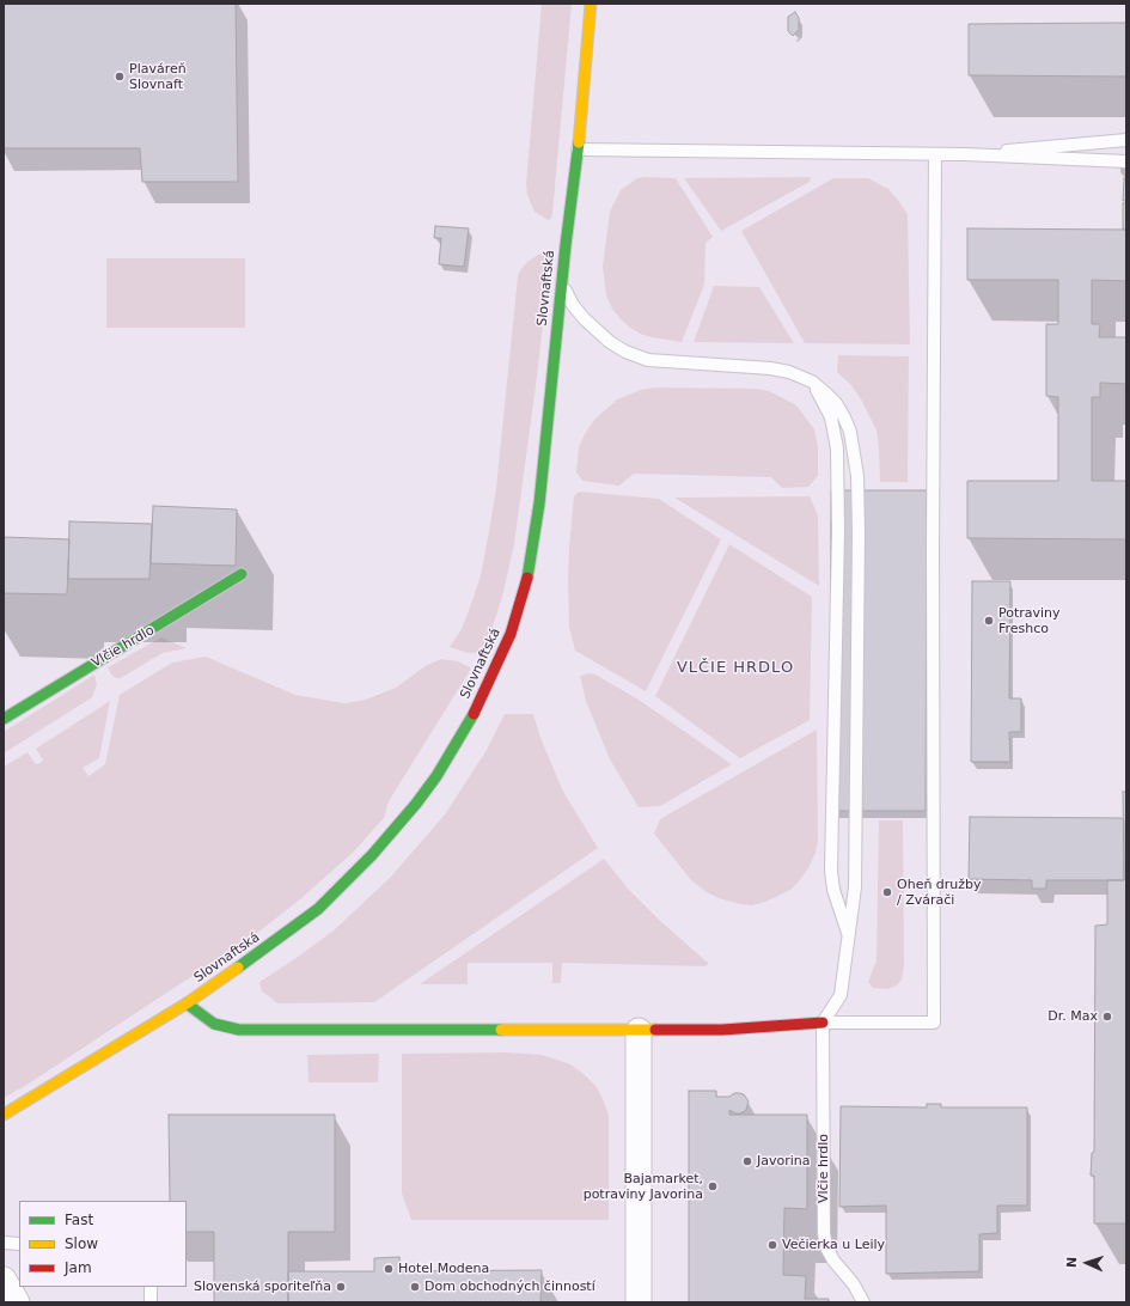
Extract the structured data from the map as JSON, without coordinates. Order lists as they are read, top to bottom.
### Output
{
  "streets": {
    "main road": ["Slovnaftská", "Vlčie hrdlo"]
  },
  "districts": ["VLČIE HRDLO"],
  "places": [
    "Plaváreň Slovnaft",
    "Potraviny Freshco",
    "Oheň družby / Zvárači",
    "Dr. Max",
    "Javorina",
    "Bajamarket, potraviny Javorina",
    "Večierka u Leily",
    "Hotel Modena",
    "Slovenská sporiteľňa",
    "Dom obchodných činností"
  ],
  "legend": ["Fast", "Slow", "Jam"],
  "north": "left"
}
